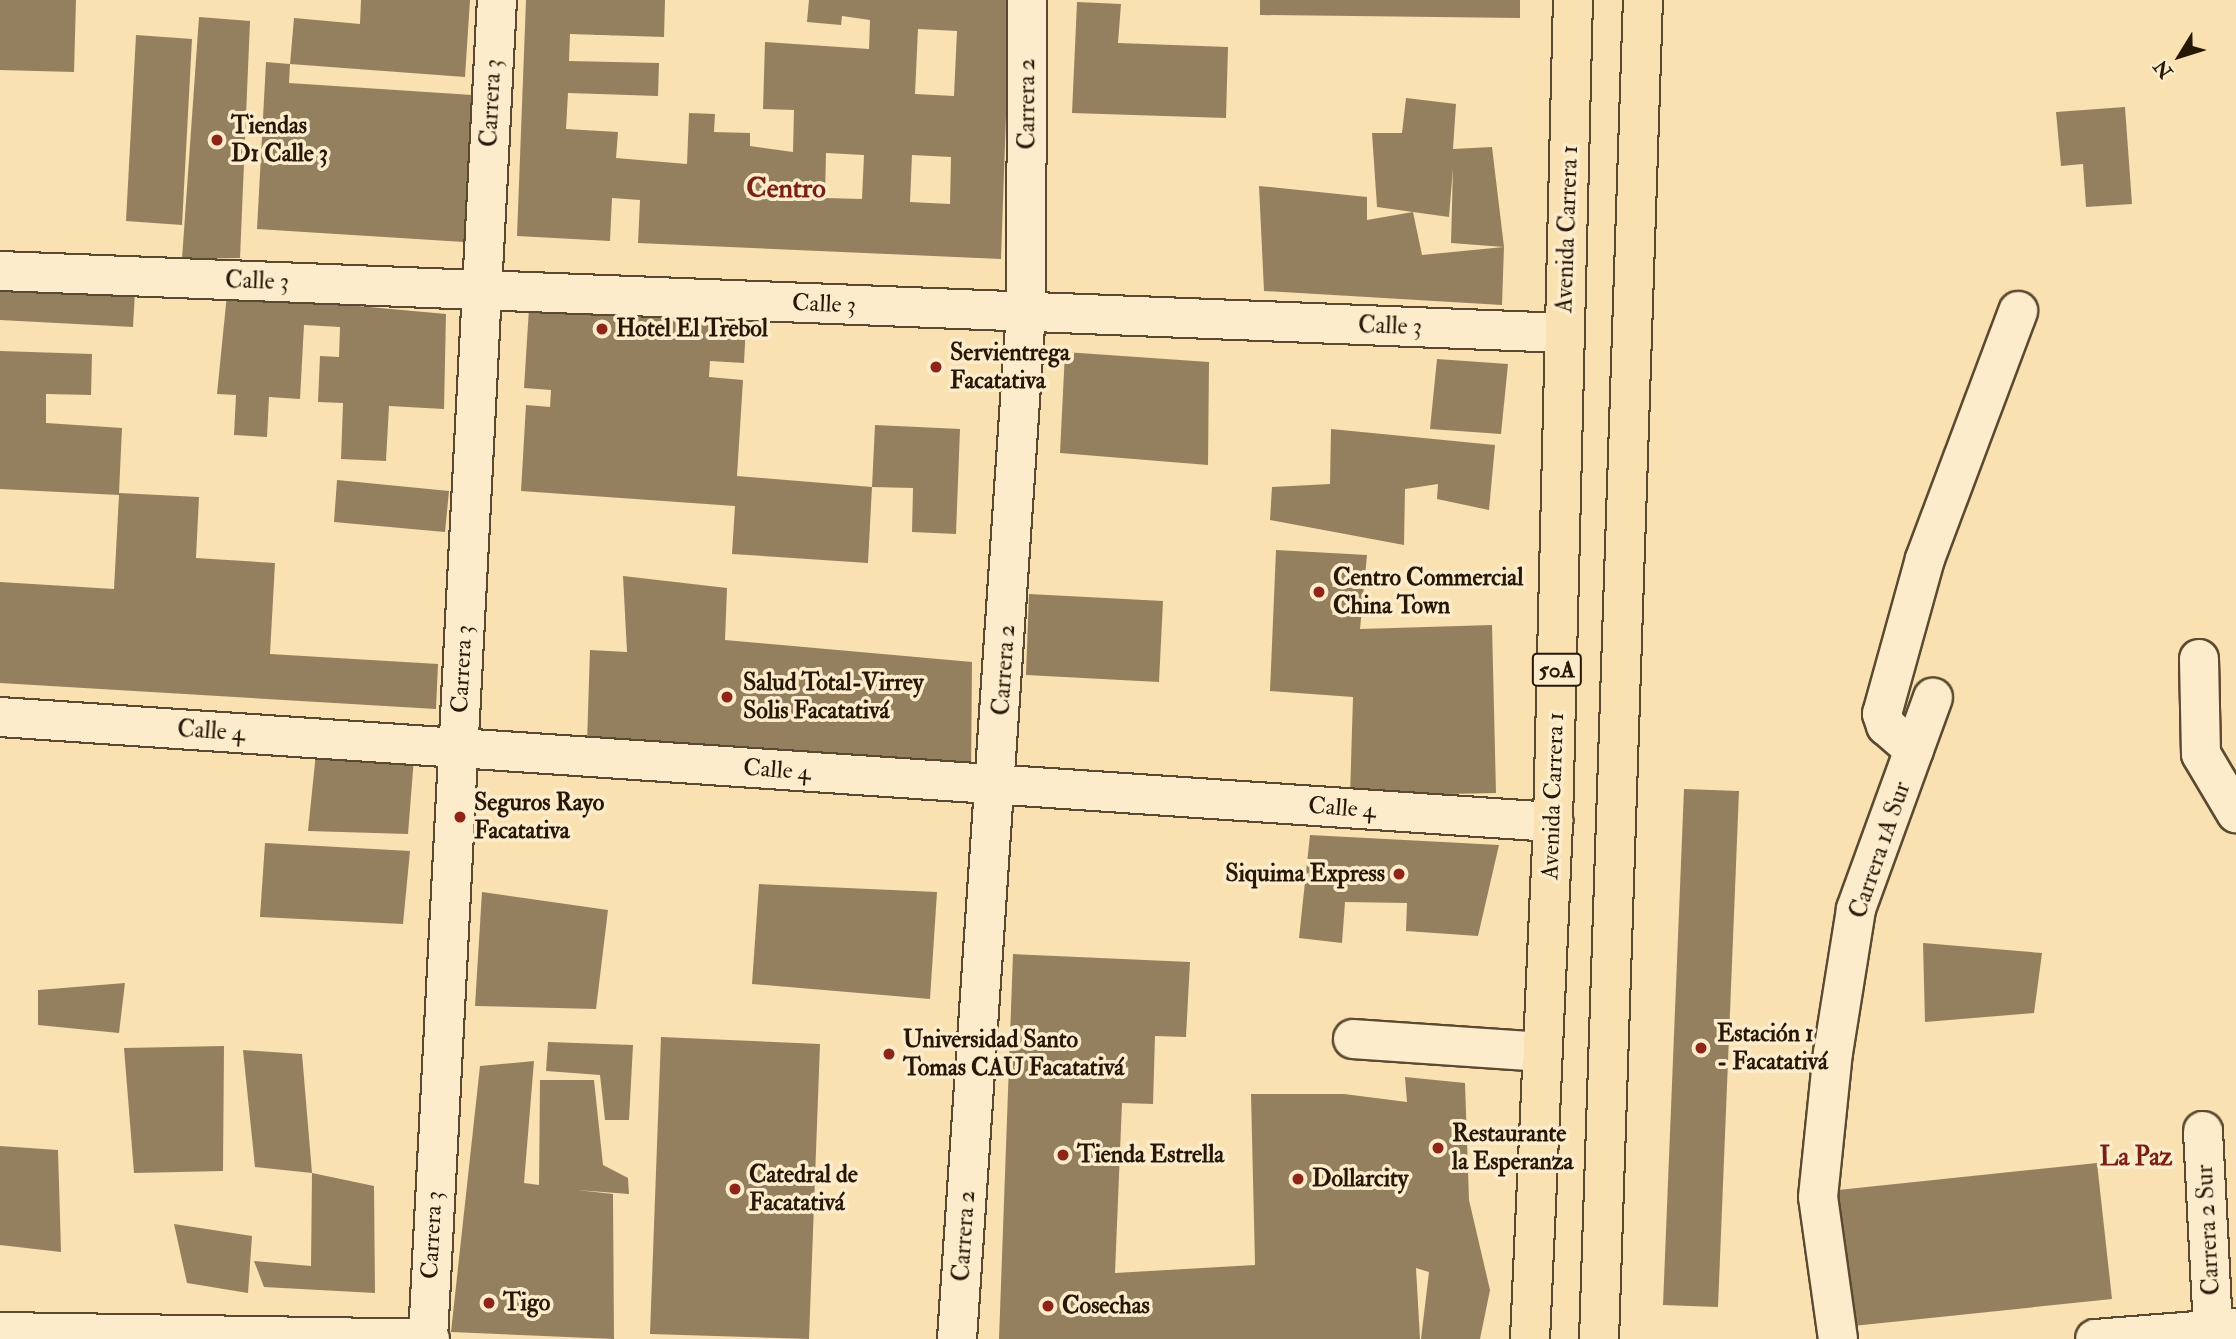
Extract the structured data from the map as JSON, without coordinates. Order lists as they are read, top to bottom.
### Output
{
  "streets": {
    "main road": ["Avenida Carrera 1", "50A"],
    "street": [
      "Carrera 3",
      "Carrera 2",
      "Calle 3",
      "Calle 4",
      "Carrera 1A Sur",
      "Carrera 2 Sur"
    ]
  },
  "crossings": [
    ["Carrera 3", "Calle 3"],
    ["Carrera 3", "Calle 4"],
    ["Carrera 2", "Calle 3"],
    ["Carrera 2", "Calle 4"],
    ["Avenida Carrera 1", "Calle 3"],
    ["Avenida Carrera 1", "Calle 4"]
  ],
  "districts": ["Centro", "La Paz"],
  "places": [
    "Tiendas D1 Calle 3",
    "Hotel El Trebol",
    "Servientrega Facatativa",
    "Centro Commercial China Town",
    "Salud Total-Virrey Solis Facatativá",
    "Seguros Rayo Facatativa",
    "Siquima Express",
    "Estación 1 - Facatativá",
    "Universidad Santo Tomas CAU Facatativá",
    "Restaurante la Esperanza",
    "Tienda Estrella",
    "Dollarcity",
    "Catedral de Facatativá",
    "Tigo",
    "Cosechas"
  ],
  "north": "bottom left"
}
